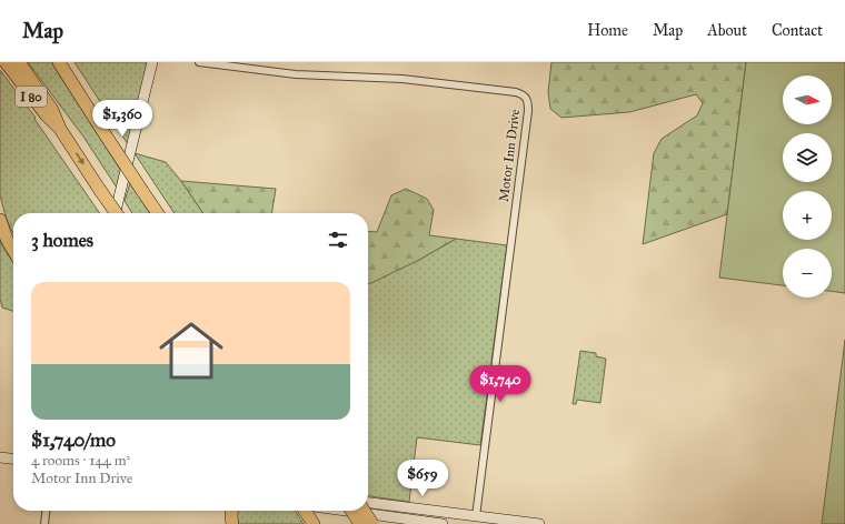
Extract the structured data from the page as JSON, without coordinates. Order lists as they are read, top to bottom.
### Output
{
  "streets": {
    "highway": ["I 80"],
    "street": ["Motor Inn Drive"]
  },
  "north": "right",
  "page": {
    "header": "Map",
    "nav": [
      "Home",
      "Map",
      "About",
      "Contact"
    ],
    "map_buttons": ["+", "−"],
    "price": ["$1,360", "$1,740", "$659"],
    "heading": "3 homes",
    "list": [
      {
        "name": "$1,740/mo",
        "note": "4 rooms · 144 m² · Motor Inn Drive"
      }
    ]
  }
}
